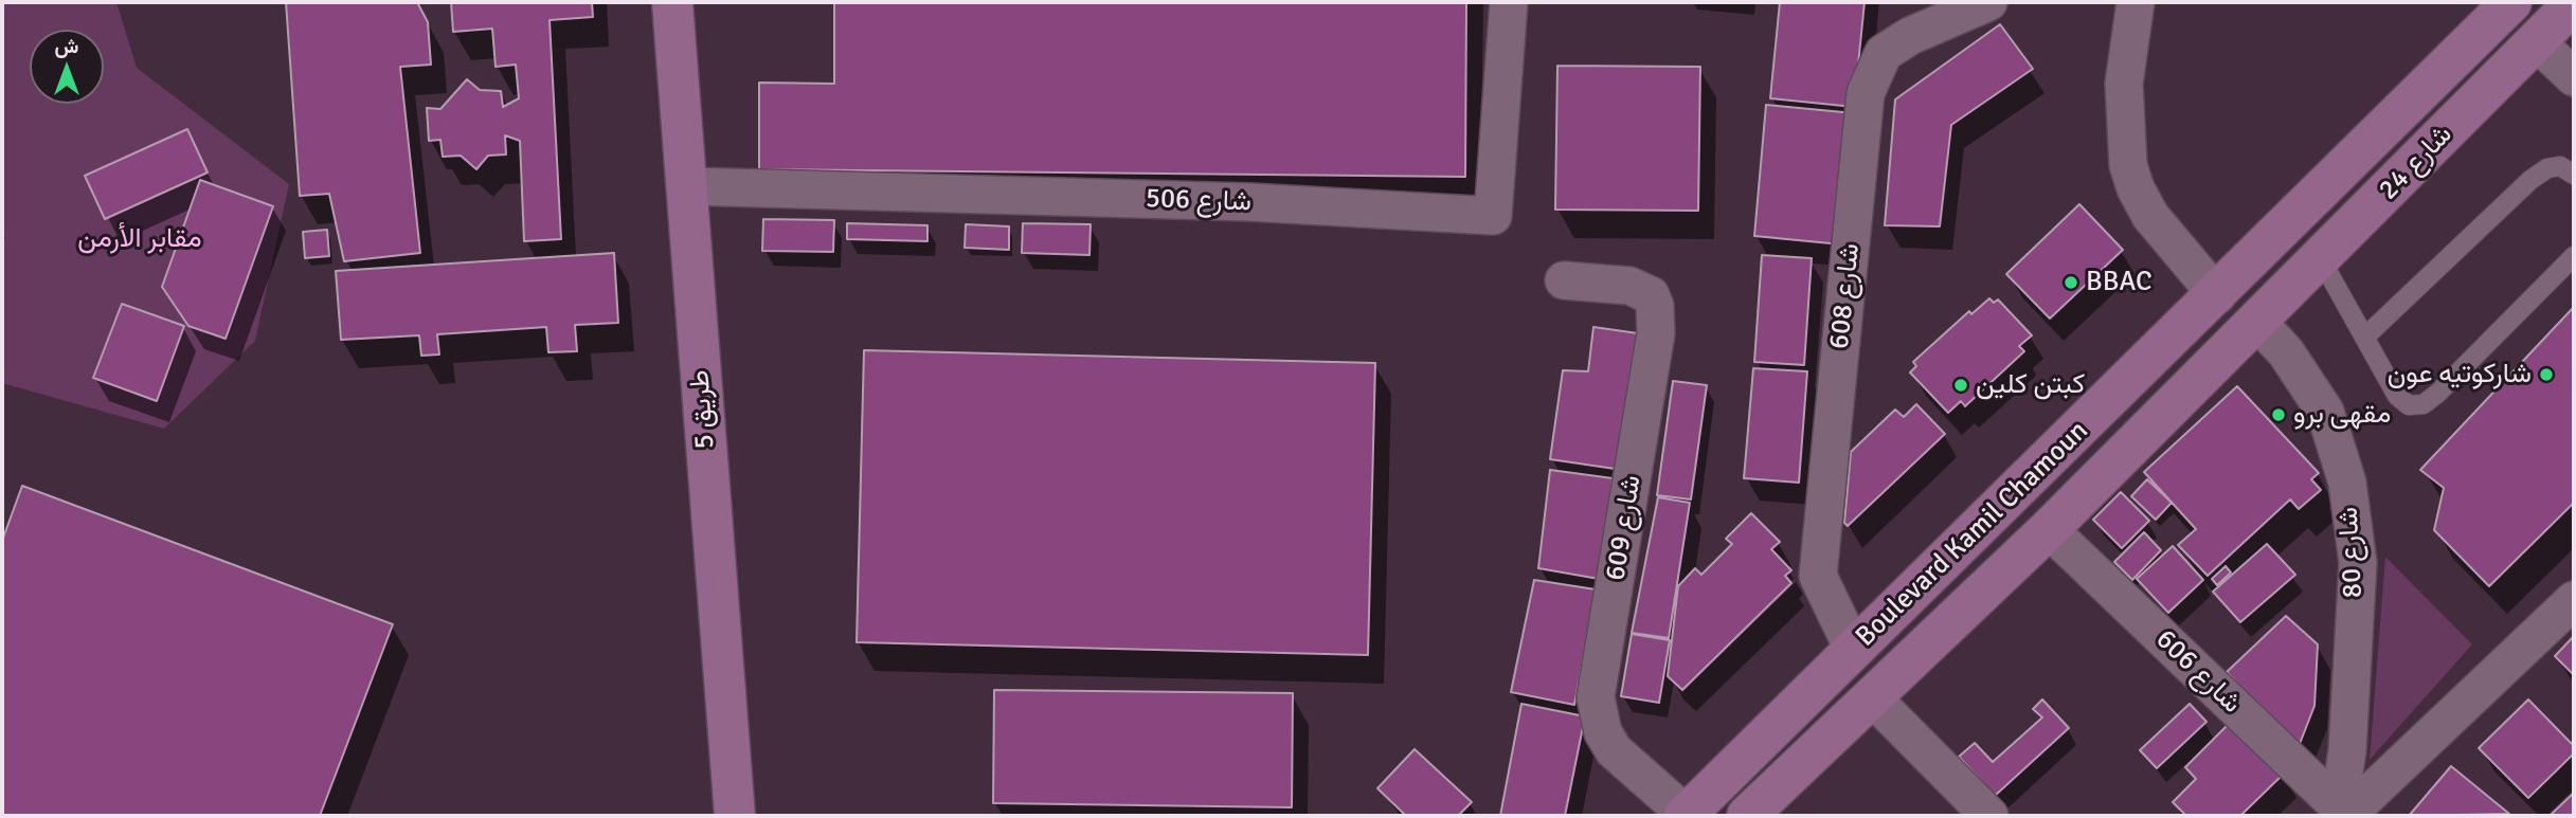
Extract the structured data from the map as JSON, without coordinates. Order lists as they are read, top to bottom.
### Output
{
  "streets": {
    "main road": ["شارع 24", "طريق 5", "Boulevard Kamil Chamoun"],
    "street": [
      "شارع 506",
      "شارع 608",
      "شارع 609",
      "شارع 80",
      "شارع 606"
    ]
  },
  "crossings": [
    ["شارع 24", "Boulevard Kamil Chamoun"],
    ["شارع 24", "شارع 80"],
    ["شارع 506", "طريق 5"],
    ["شارع 608", "Boulevard Kamil Chamoun"],
    ["شارع 609", "Boulevard Kamil Chamoun"],
    ["Boulevard Kamil Chamoun", "شارع 80"],
    ["Boulevard Kamil Chamoun", "شارع 606"],
    ["شارع 80", "شارع 606"]
  ],
  "parks": ["مقابر الأرمن"],
  "places": [
    "BBAC",
    "شاركوتيه عون",
    "كبتن كلين",
    "مقهى برو"
  ],
  "north": "top"
}
